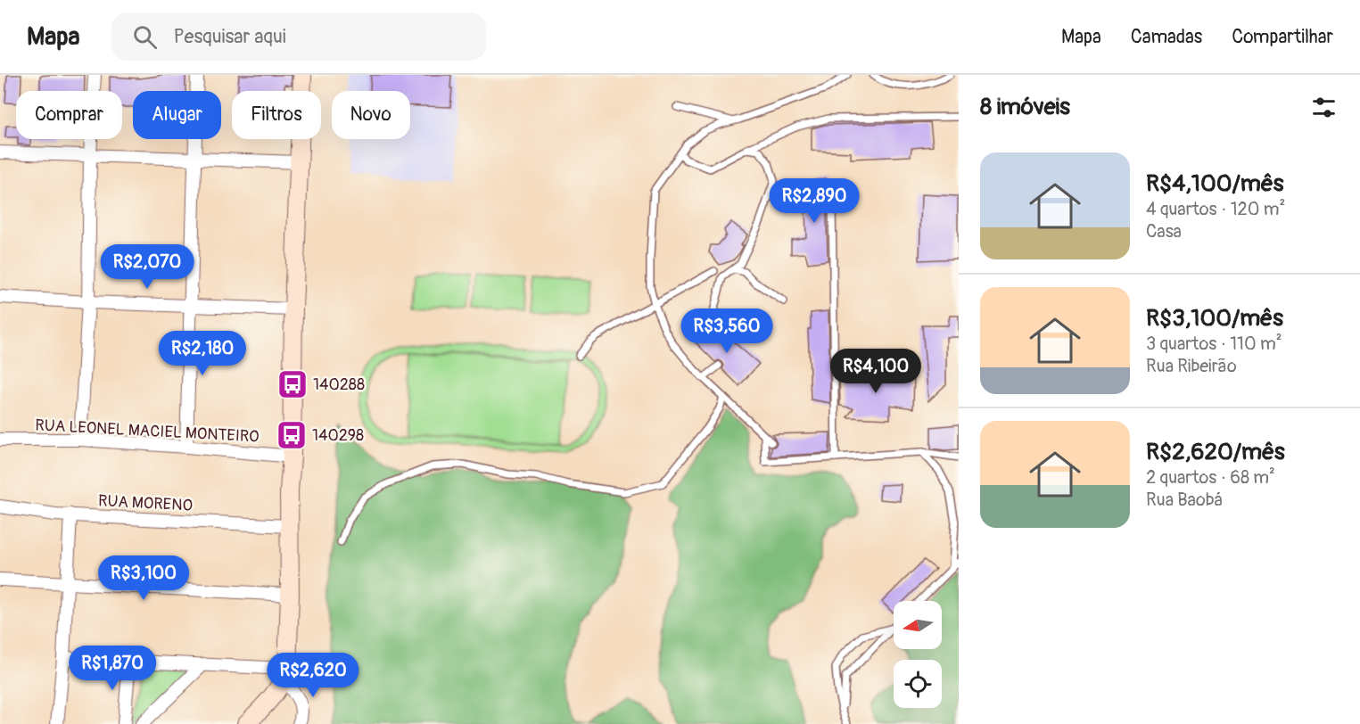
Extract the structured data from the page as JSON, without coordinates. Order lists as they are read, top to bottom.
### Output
{
  "streets": {
    "street": ["RUA LEONEL MACIEL MONTEIRO", "RUA MORENO"]
  },
  "places": {
    "bus stop": ["140288", "140298"]
  },
  "north": "left",
  "page": {
    "header": "Mapa",
    "search": "Pesquisar aqui",
    "nav": ["Mapa", "Camadas", "Compartilhar"],
    "heading": "8 imóveis",
    "chip": [
      "Comprar",
      "Alugar",
      "Filtros",
      "Novo"
    ],
    "list": [
      {
        "name": "R$4,100/mês",
        "note": "4 quartos · 120 m² · Casa"
      },
      {
        "name": "R$3,100/mês",
        "note": "3 quartos · 110 m² · Rua Ribeirão"
      },
      {
        "name": "R$2,620/mês",
        "note": "2 quartos · 68 m² · Rua Baobá"
      }
    ],
    "price": [
      "R$2,890",
      "R$2,070",
      "R$3,560",
      "R$2,180",
      "R$4,100",
      "R$3,100",
      "R$1,870",
      "R$2,620"
    ]
  }
}
